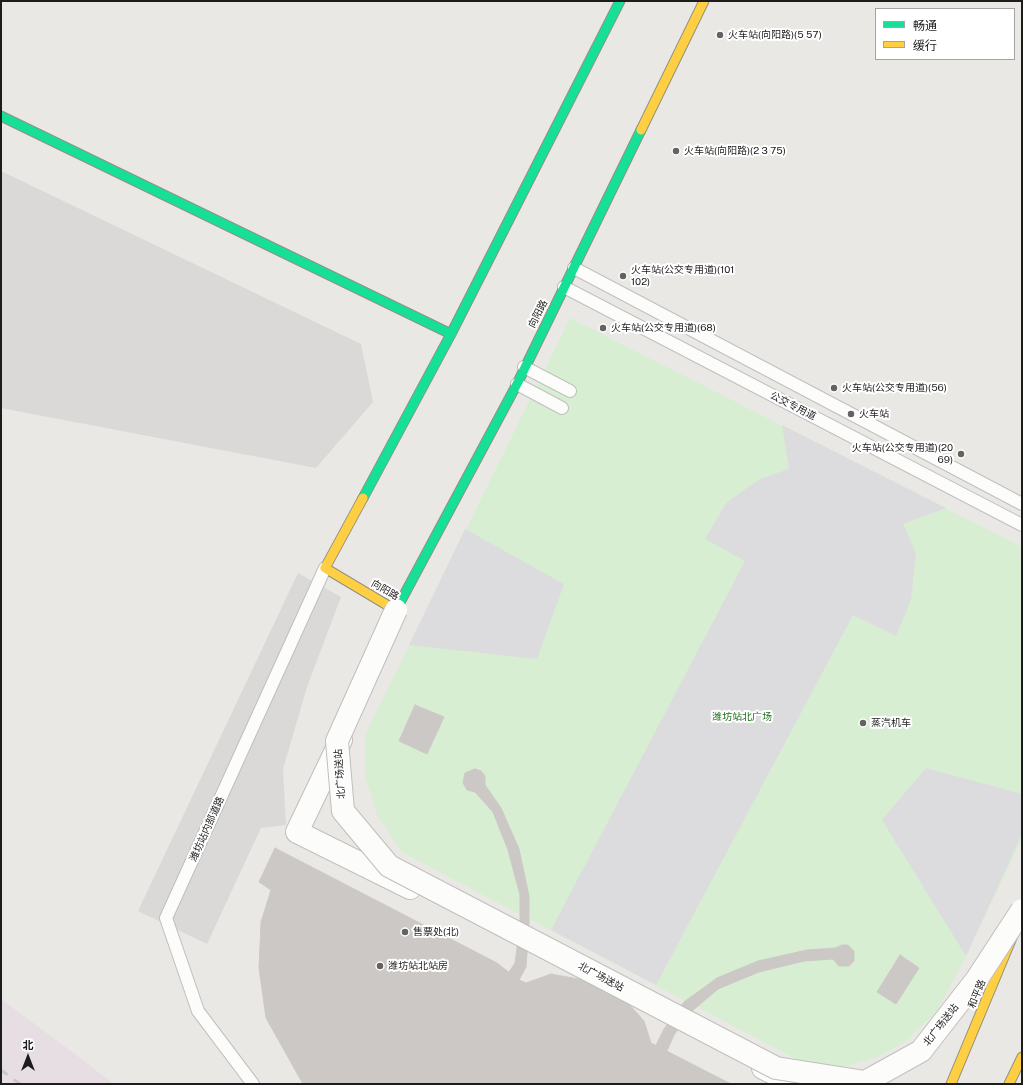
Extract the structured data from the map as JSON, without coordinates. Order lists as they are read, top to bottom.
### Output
{
  "streets": {
    "street": ["向阳路", "北广场送站", "和平路"],
    "lane": ["公交专用道", "潍坊站内部道路"]
  },
  "crossings": [
    ["向阳路", "公交专用道"],
    ["向阳路", "北广场送站"],
    ["向阳路", "潍坊站内部道路"]
  ],
  "parks": ["潍坊站北广场"],
  "places": [
    "火车站(向阳路)(5 57)",
    "火车站(向阳路)(2 3 75)",
    "火车站(公交专用道)(101 102)",
    "火车站(公交专用道)(68)",
    "火车站(公交专用道)(56)",
    "火车站",
    "火车站(公交专用道)(20 69)",
    "蒸汽机车",
    "售票处(北)",
    "潍坊站北站房"
  ],
  "legend": ["畅通", "缓行"],
  "north": "top"
}
